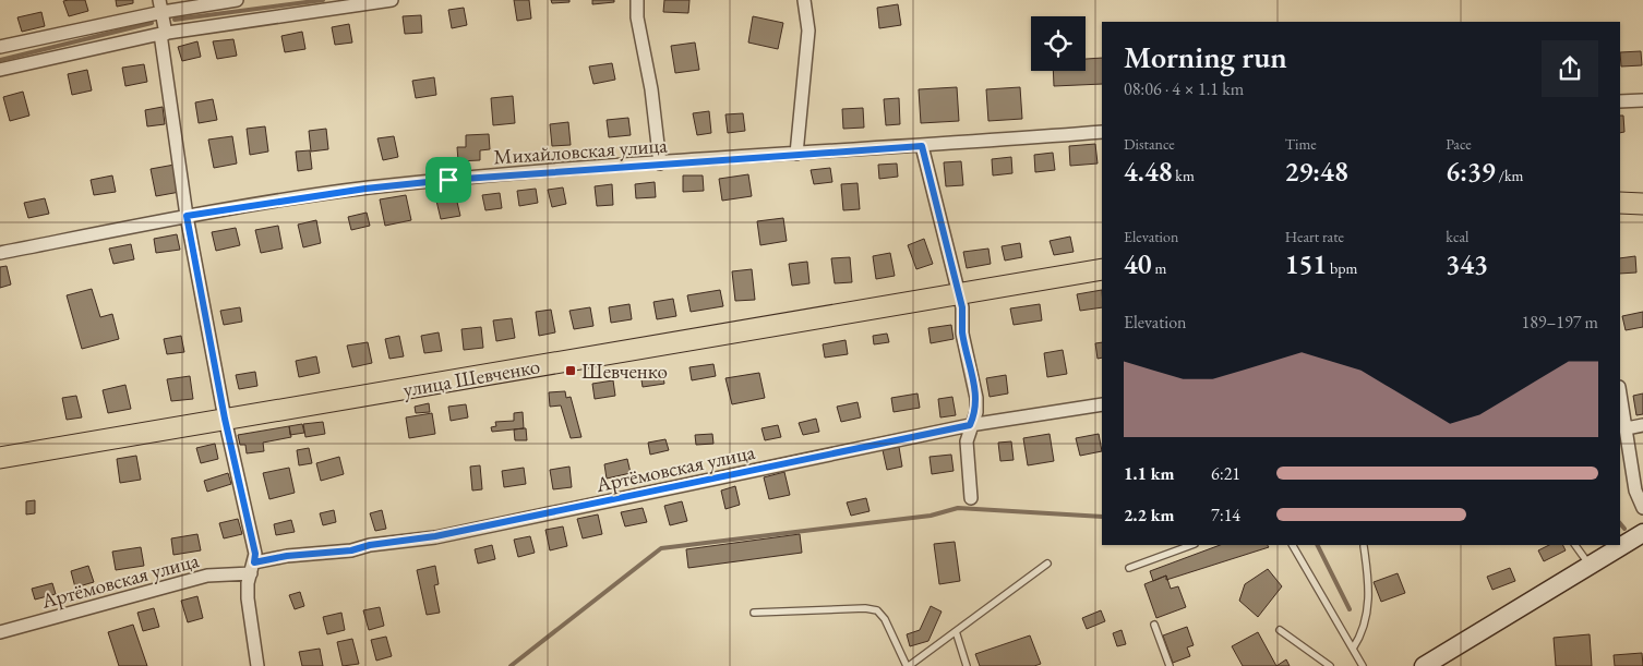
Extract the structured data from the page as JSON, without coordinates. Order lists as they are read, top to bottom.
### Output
{
  "streets": {
    "main road": ["улица Шевченко"],
    "street": ["Михайловская улица", "Артёмовская улица"]
  },
  "places": {
    "transit": ["Шевченко"]
  },
  "page": {
    "heading": ["Morning run", "08:06 · 4 × 1.1 km"],
    "stats": [
      ["Distance", "4.48 km"],
      ["Time", "29:48"],
      ["Pace", "6:39 /km"],
      ["Elevation", "40 m"],
      ["Heart rate", "151 bpm"],
      ["kcal", "343"]
    ],
    "chart": ["Elevation", "189–197 m"],
    "list": [
      {
        "name": "1.1 km",
        "note": "6:21"
      },
      {
        "name": "2.2 km",
        "note": "7:14"
      }
    ]
  }
}
